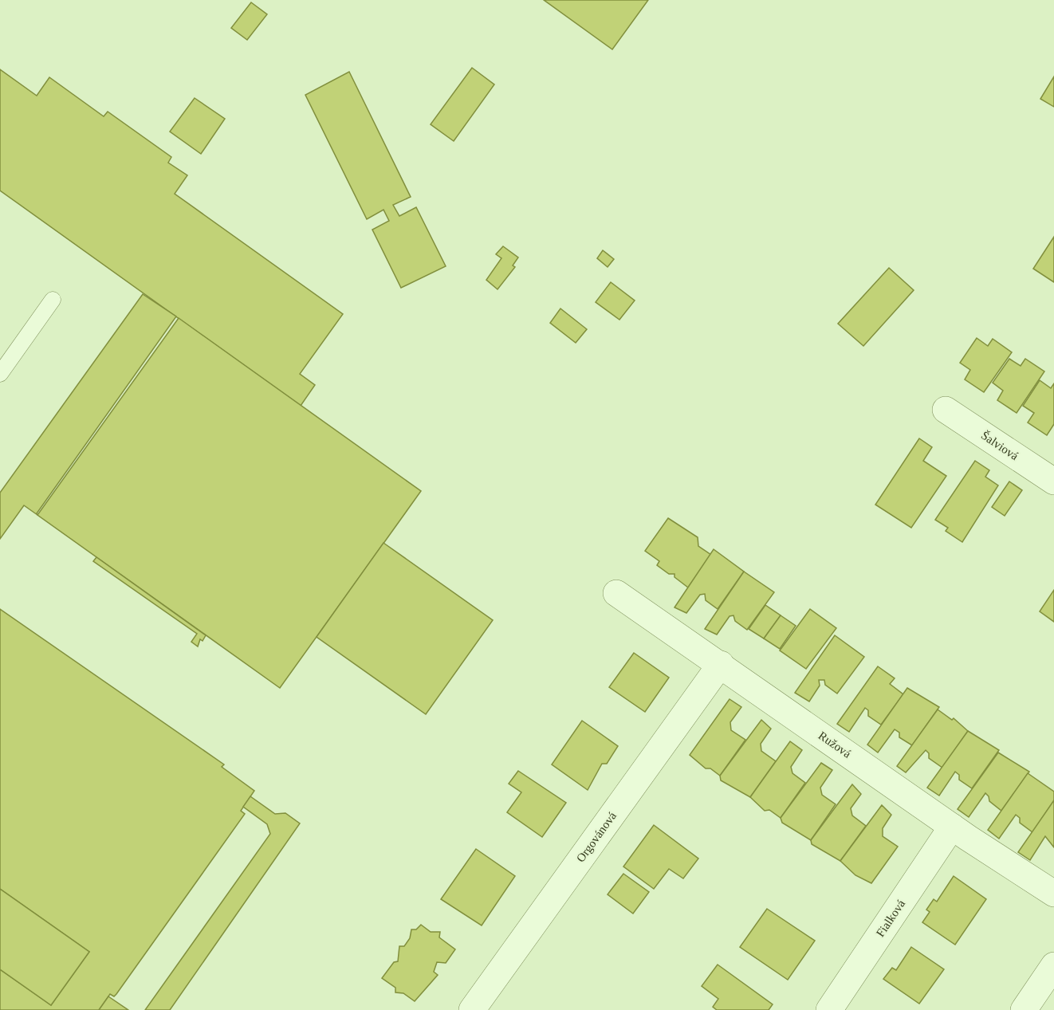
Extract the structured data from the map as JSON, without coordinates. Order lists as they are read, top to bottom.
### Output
{
  "streets": {
    "street": [
      "Šalviová",
      "Ružová",
      "Orgovánová",
      "Fialková"
    ]
  },
  "crossings": [
    ["Ružová", "Orgovánová"],
    ["Ružová", "Fialková"]
  ]
}
